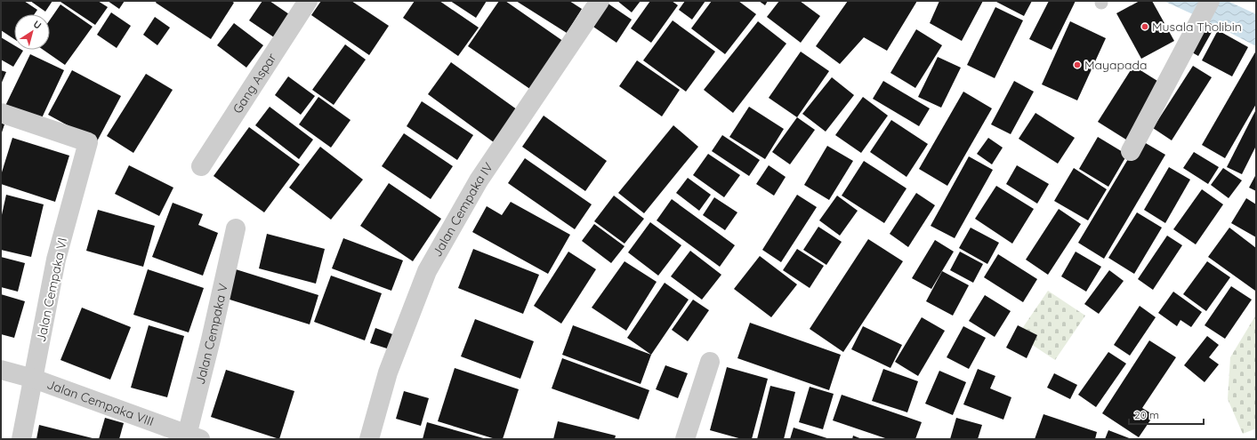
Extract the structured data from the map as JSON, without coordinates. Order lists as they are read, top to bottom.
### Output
{
  "streets": {
    "street": [
      "Gang Aspar",
      "Jalan Cempaka IV",
      "Jalan Cempaka VI",
      "Jalan Cempaka V",
      "Jalan Cempaka VIII"
    ]
  },
  "crossings": [
    ["Jalan Cempaka VI", "Jalan Cempaka VIII"],
    ["Jalan Cempaka V", "Jalan Cempaka VIII"]
  ],
  "places": ["Musala Tholibin", "Mayapada"],
  "scale_bar": "20 m",
  "north": "top right"
}
